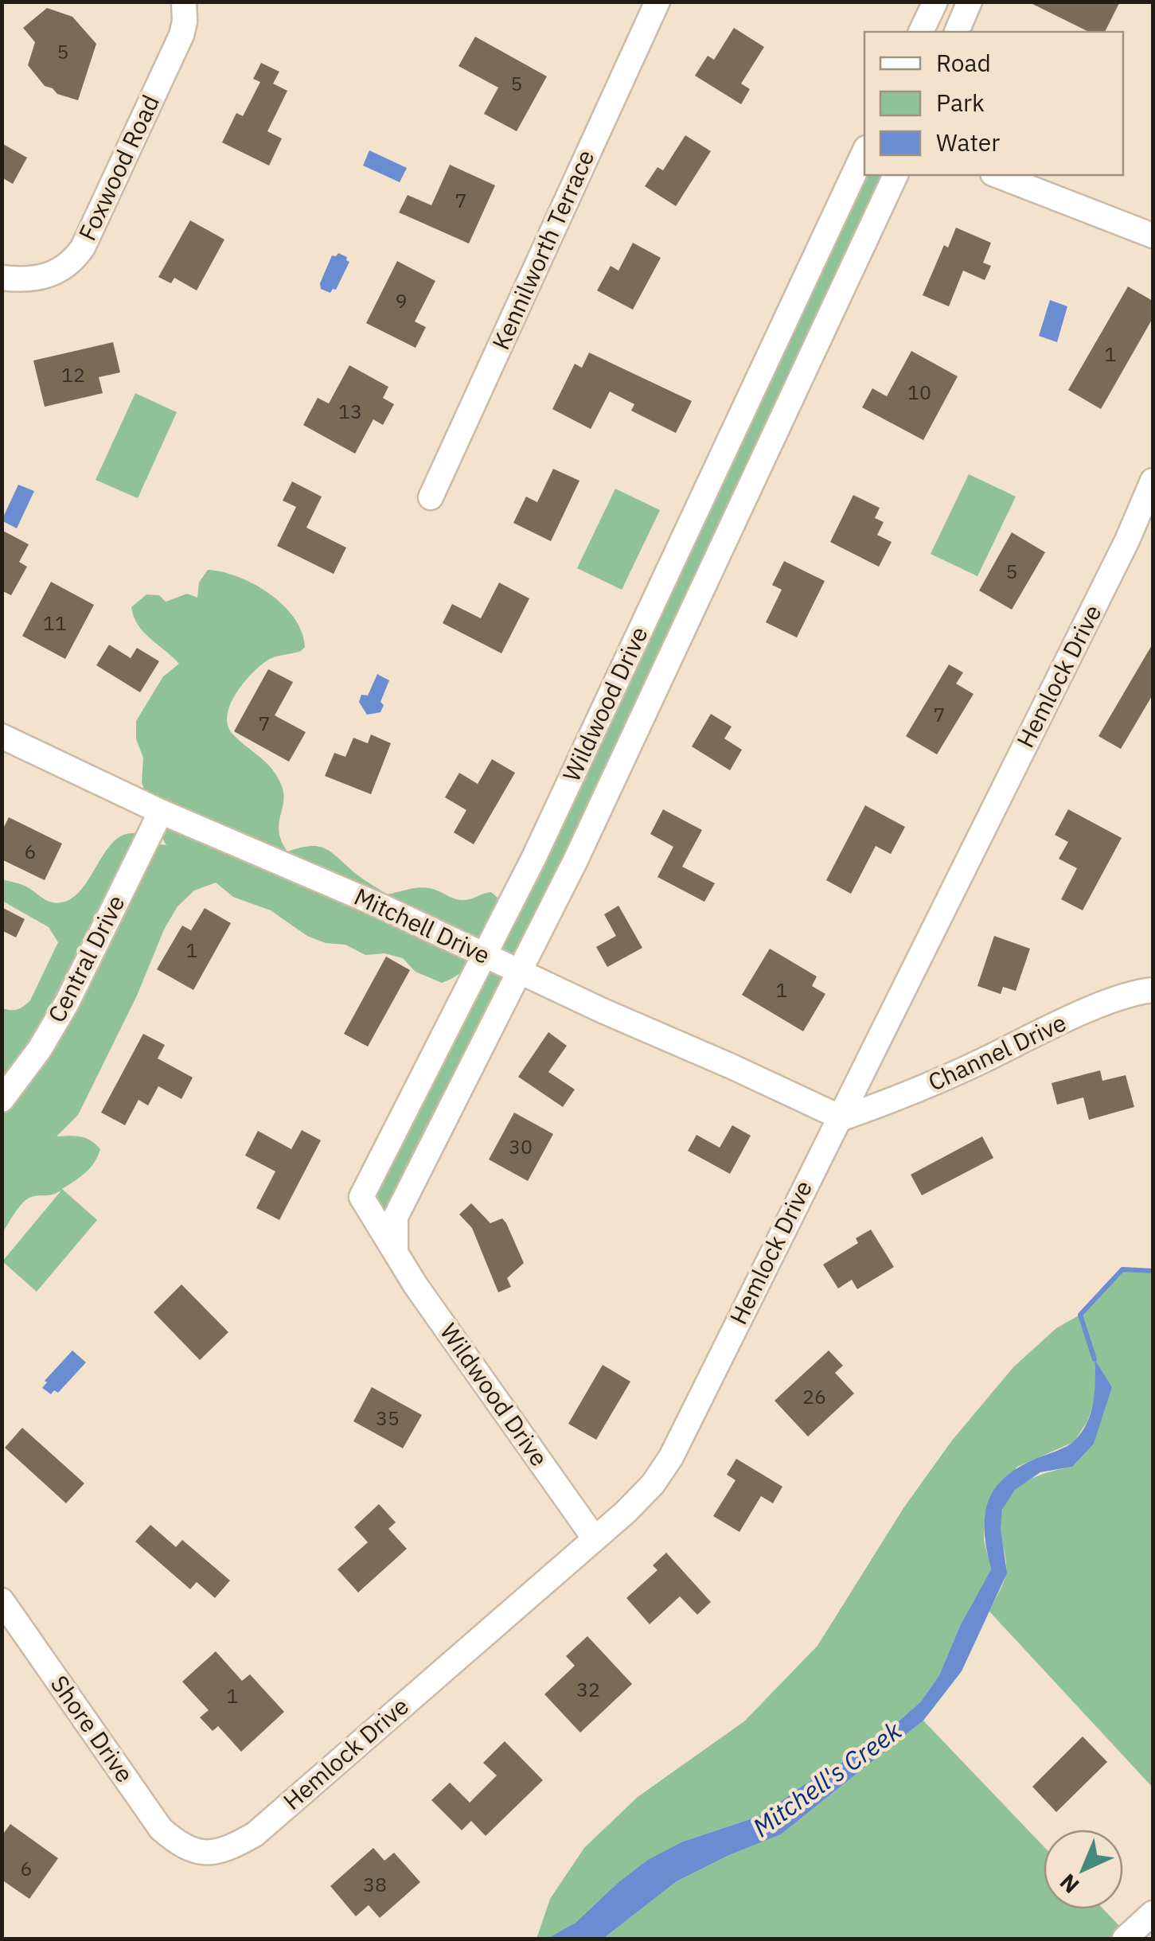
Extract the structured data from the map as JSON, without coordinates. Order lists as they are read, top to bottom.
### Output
{
  "streets": {
    "street": [
      "Foxwood Road",
      "Kennilworth Terrace",
      "Hemlock Drive",
      "Wildwood Drive",
      "Mitchell Drive",
      "Central Drive",
      "Channel Drive",
      "Shore Drive"
    ]
  },
  "crossings": [
    ["Hemlock Drive", "Wildwood Drive"],
    ["Hemlock Drive", "Mitchell Drive"],
    ["Hemlock Drive", "Channel Drive"],
    ["Hemlock Drive", "Shore Drive"],
    ["Wildwood Drive", "Mitchell Drive"],
    ["Mitchell Drive", "Central Drive"],
    ["Mitchell Drive", "Channel Drive"]
  ],
  "water": ["Mitchell's Creek"],
  "house_numbers": [
    "5",
    "5",
    "7",
    "9",
    "1",
    "12",
    "10",
    "13",
    "5",
    "11",
    "7",
    "7",
    "6",
    "1",
    "1",
    "30",
    "26",
    "35",
    "32",
    "1",
    "6",
    "38"
  ],
  "legend": ["Road", "Park", "Water"],
  "north": "bottom left"
}
